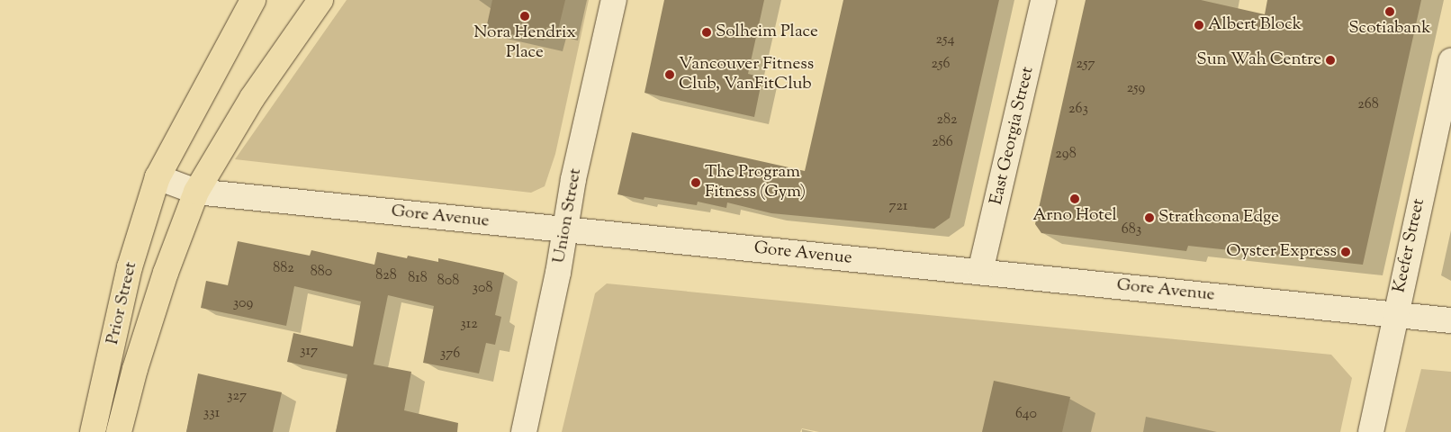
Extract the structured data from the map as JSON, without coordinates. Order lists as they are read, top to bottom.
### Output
{
  "streets": {
    "main road": ["Prior Street"],
    "street": [
      "East Georgia Street",
      "Union Street",
      "Gore Avenue",
      "Keefer Street"
    ]
  },
  "crossings": [
    ["East Georgia Street", "Gore Avenue"],
    ["Union Street", "Gore Avenue"],
    ["Gore Avenue", "Keefer Street"],
    ["Gore Avenue", "Prior Street"]
  ],
  "places": [
    "Scotiabank",
    "Nora Hendrix Place",
    "Albert Block",
    "Solheim Place",
    "Sun Wah Centre",
    "Vancouver Fitness Club, VanFitClub",
    "The Program Fitness (Gym)",
    "Arno Hotel",
    "Strathcona Edge",
    "Oyster Express"
  ],
  "house_numbers": [
    "254",
    "256",
    "257",
    "259",
    "268",
    "263",
    "282",
    "286",
    "298",
    "721",
    "683",
    "882",
    "880",
    "828",
    "818",
    "808",
    "308",
    "309",
    "312",
    "317",
    "376",
    "327",
    "331",
    "640"
  ]
}
